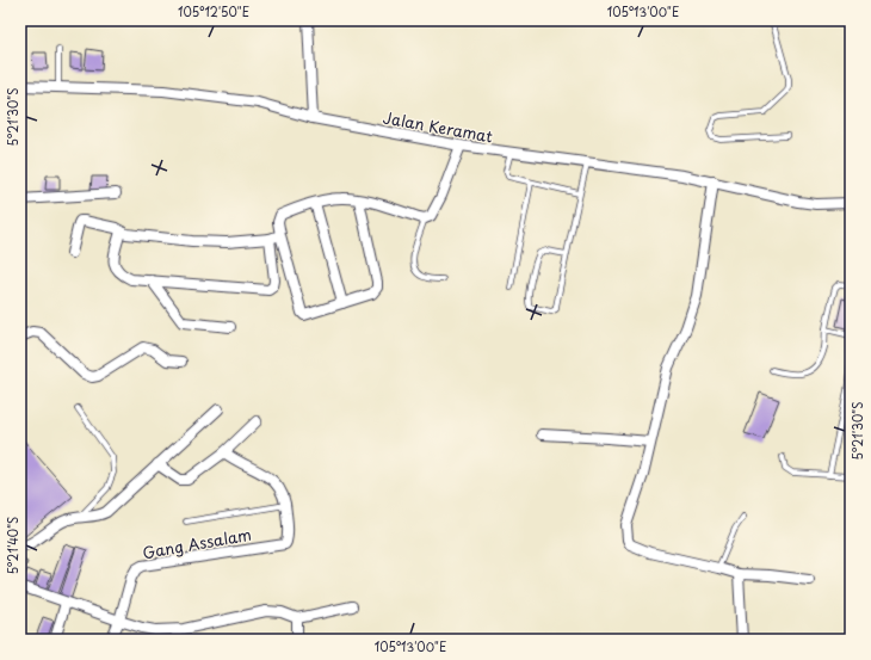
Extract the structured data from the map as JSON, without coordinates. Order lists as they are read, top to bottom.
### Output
{
  "streets": {
    "street": ["Jalan Keramat", "Gang Assalam"]
  },
  "coordinates": [
    "105°12'50\"E",
    "105°13'00\"E",
    "5°21'30\"S",
    "5°21'40\"S"
  ]
}
